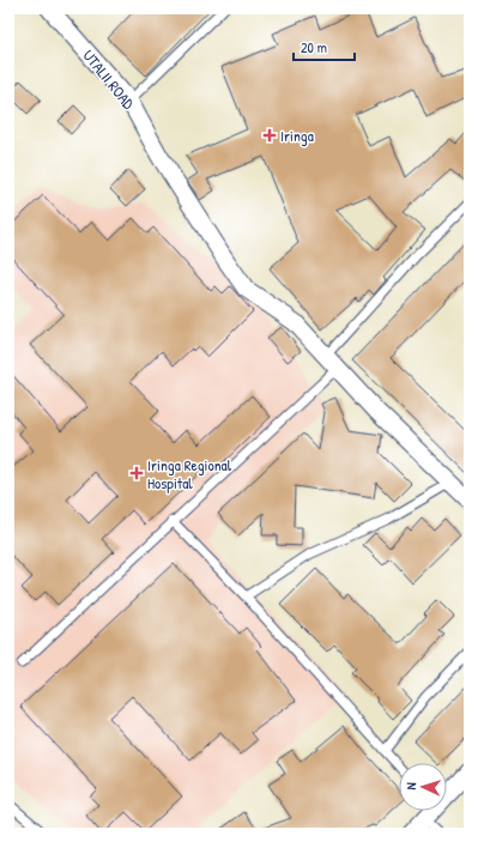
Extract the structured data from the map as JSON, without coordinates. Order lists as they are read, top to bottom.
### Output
{
  "streets": {
    "street": ["UTALII ROAD"]
  },
  "places": {
    "health": ["Iringa", "Iringa Regional Hospital"]
  },
  "scale_bar": "20 m",
  "north": "left"
}
